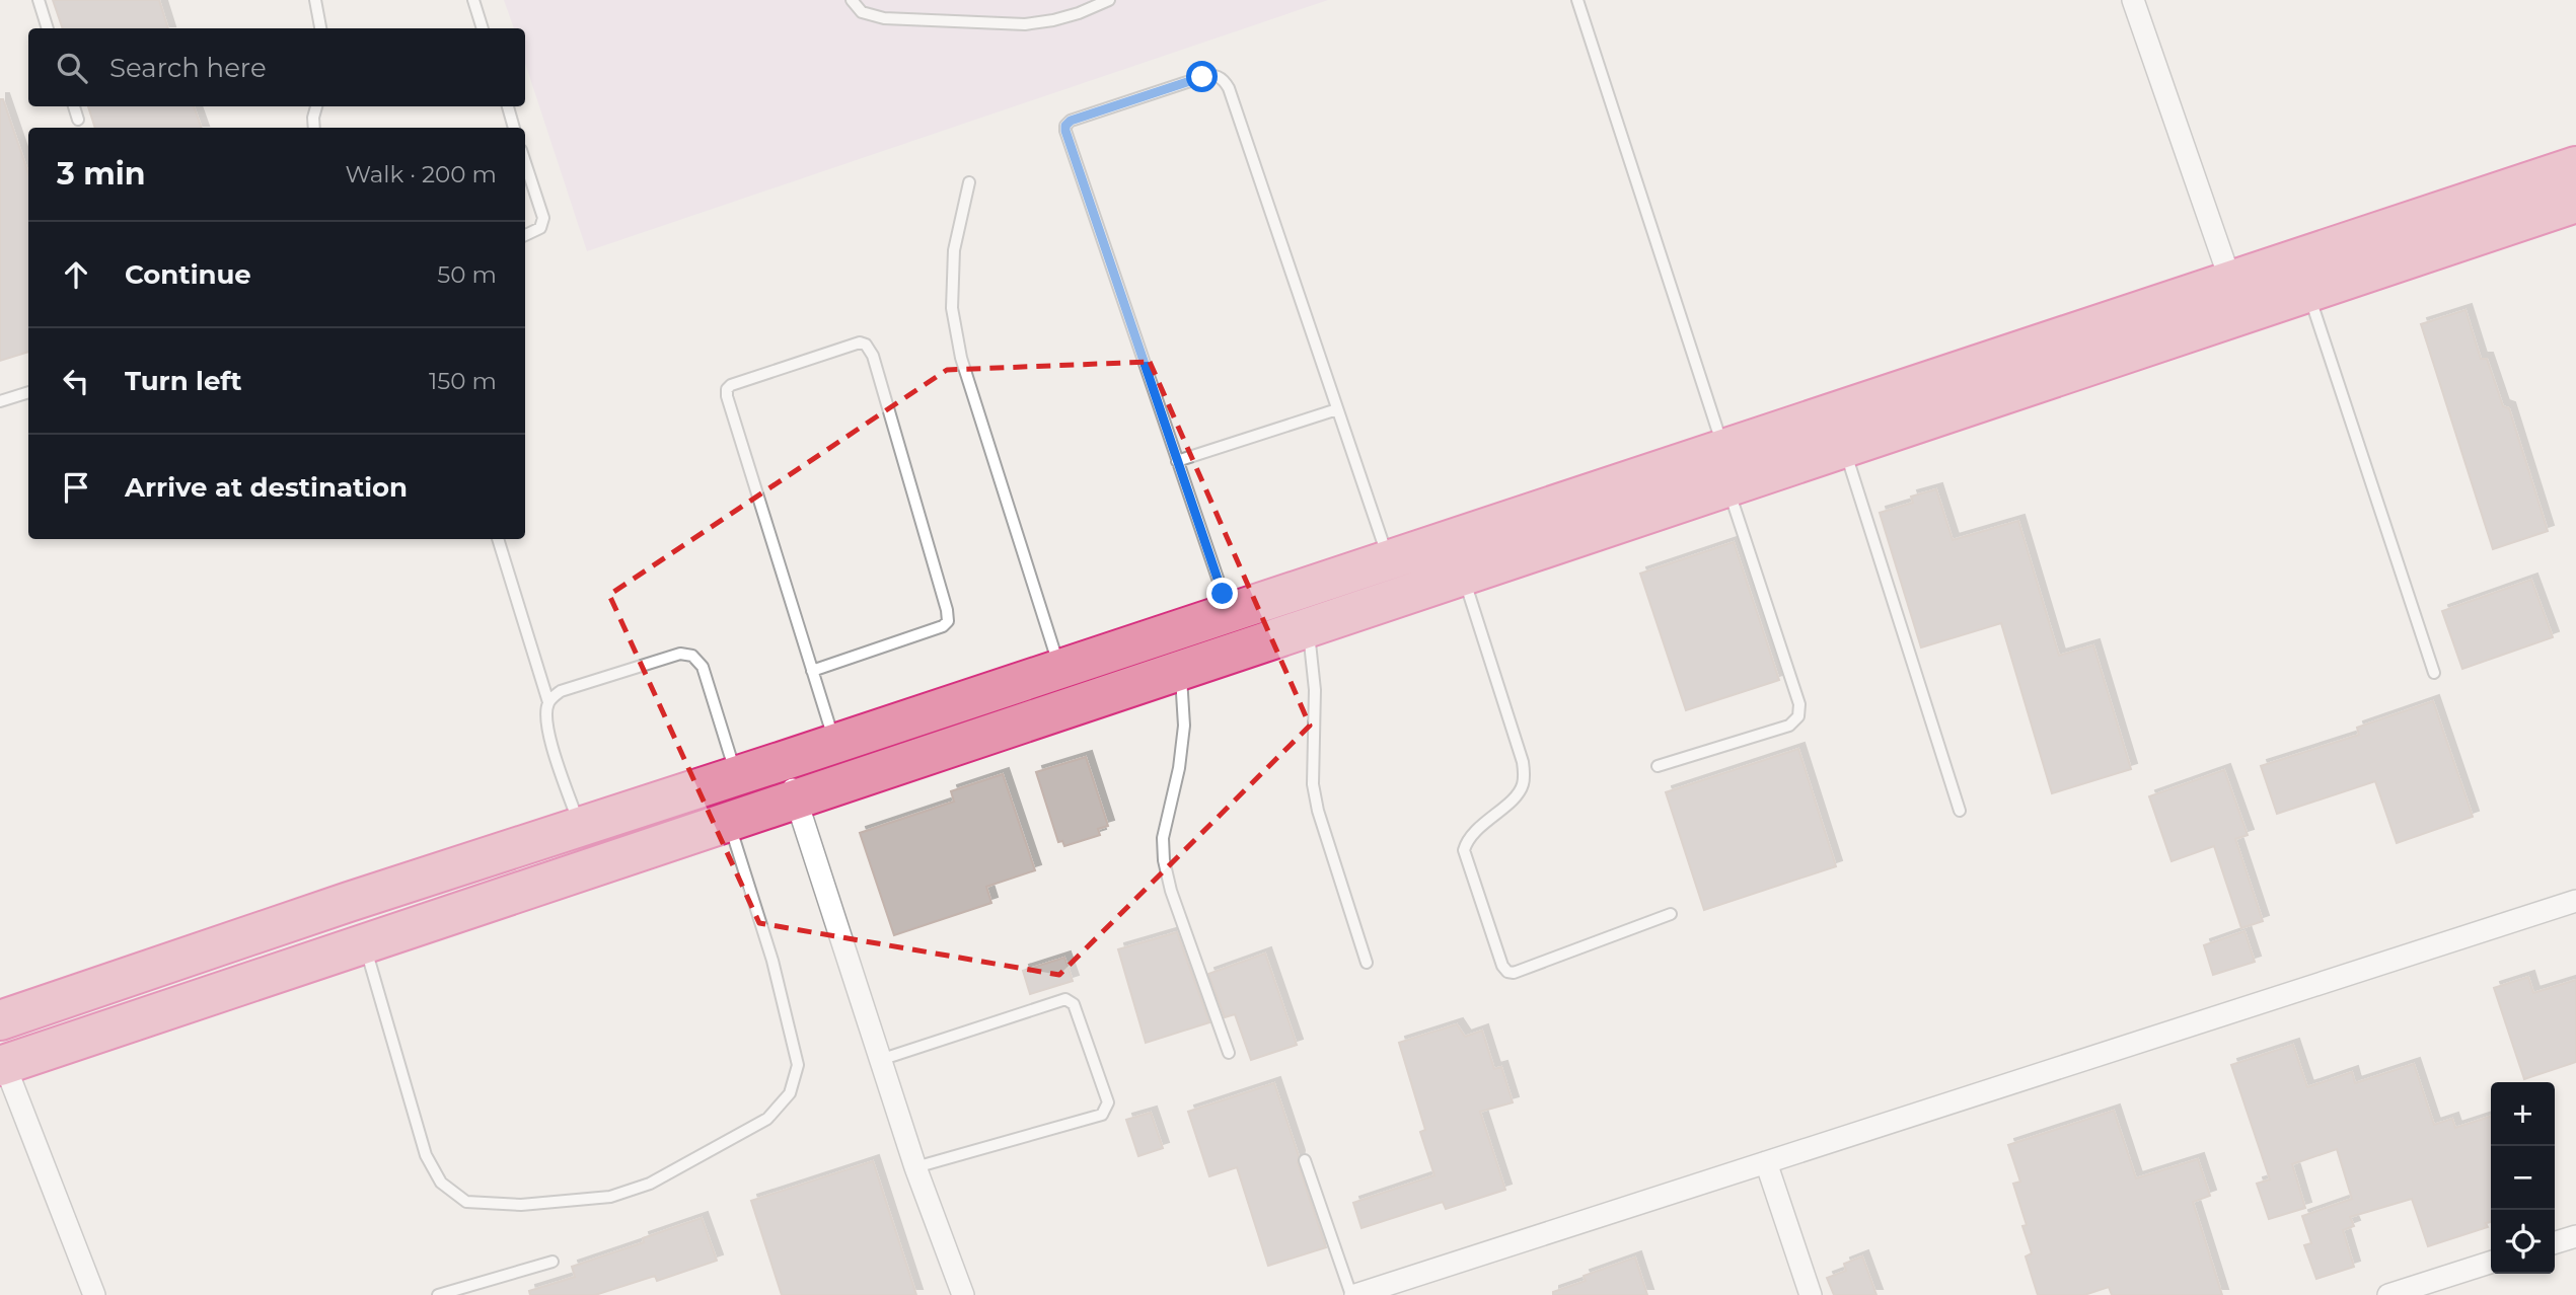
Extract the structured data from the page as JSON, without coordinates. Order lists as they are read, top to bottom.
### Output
{
  "page": {
    "search": "Search here",
    "heading": ["3 min", "Walk · 200 m"],
    "list": [
      ["Continue", "50 m"],
      ["Turn left", "150 m"],
      "Arrive at destination"
    ],
    "map_buttons": ["+", "−"]
  }
}
